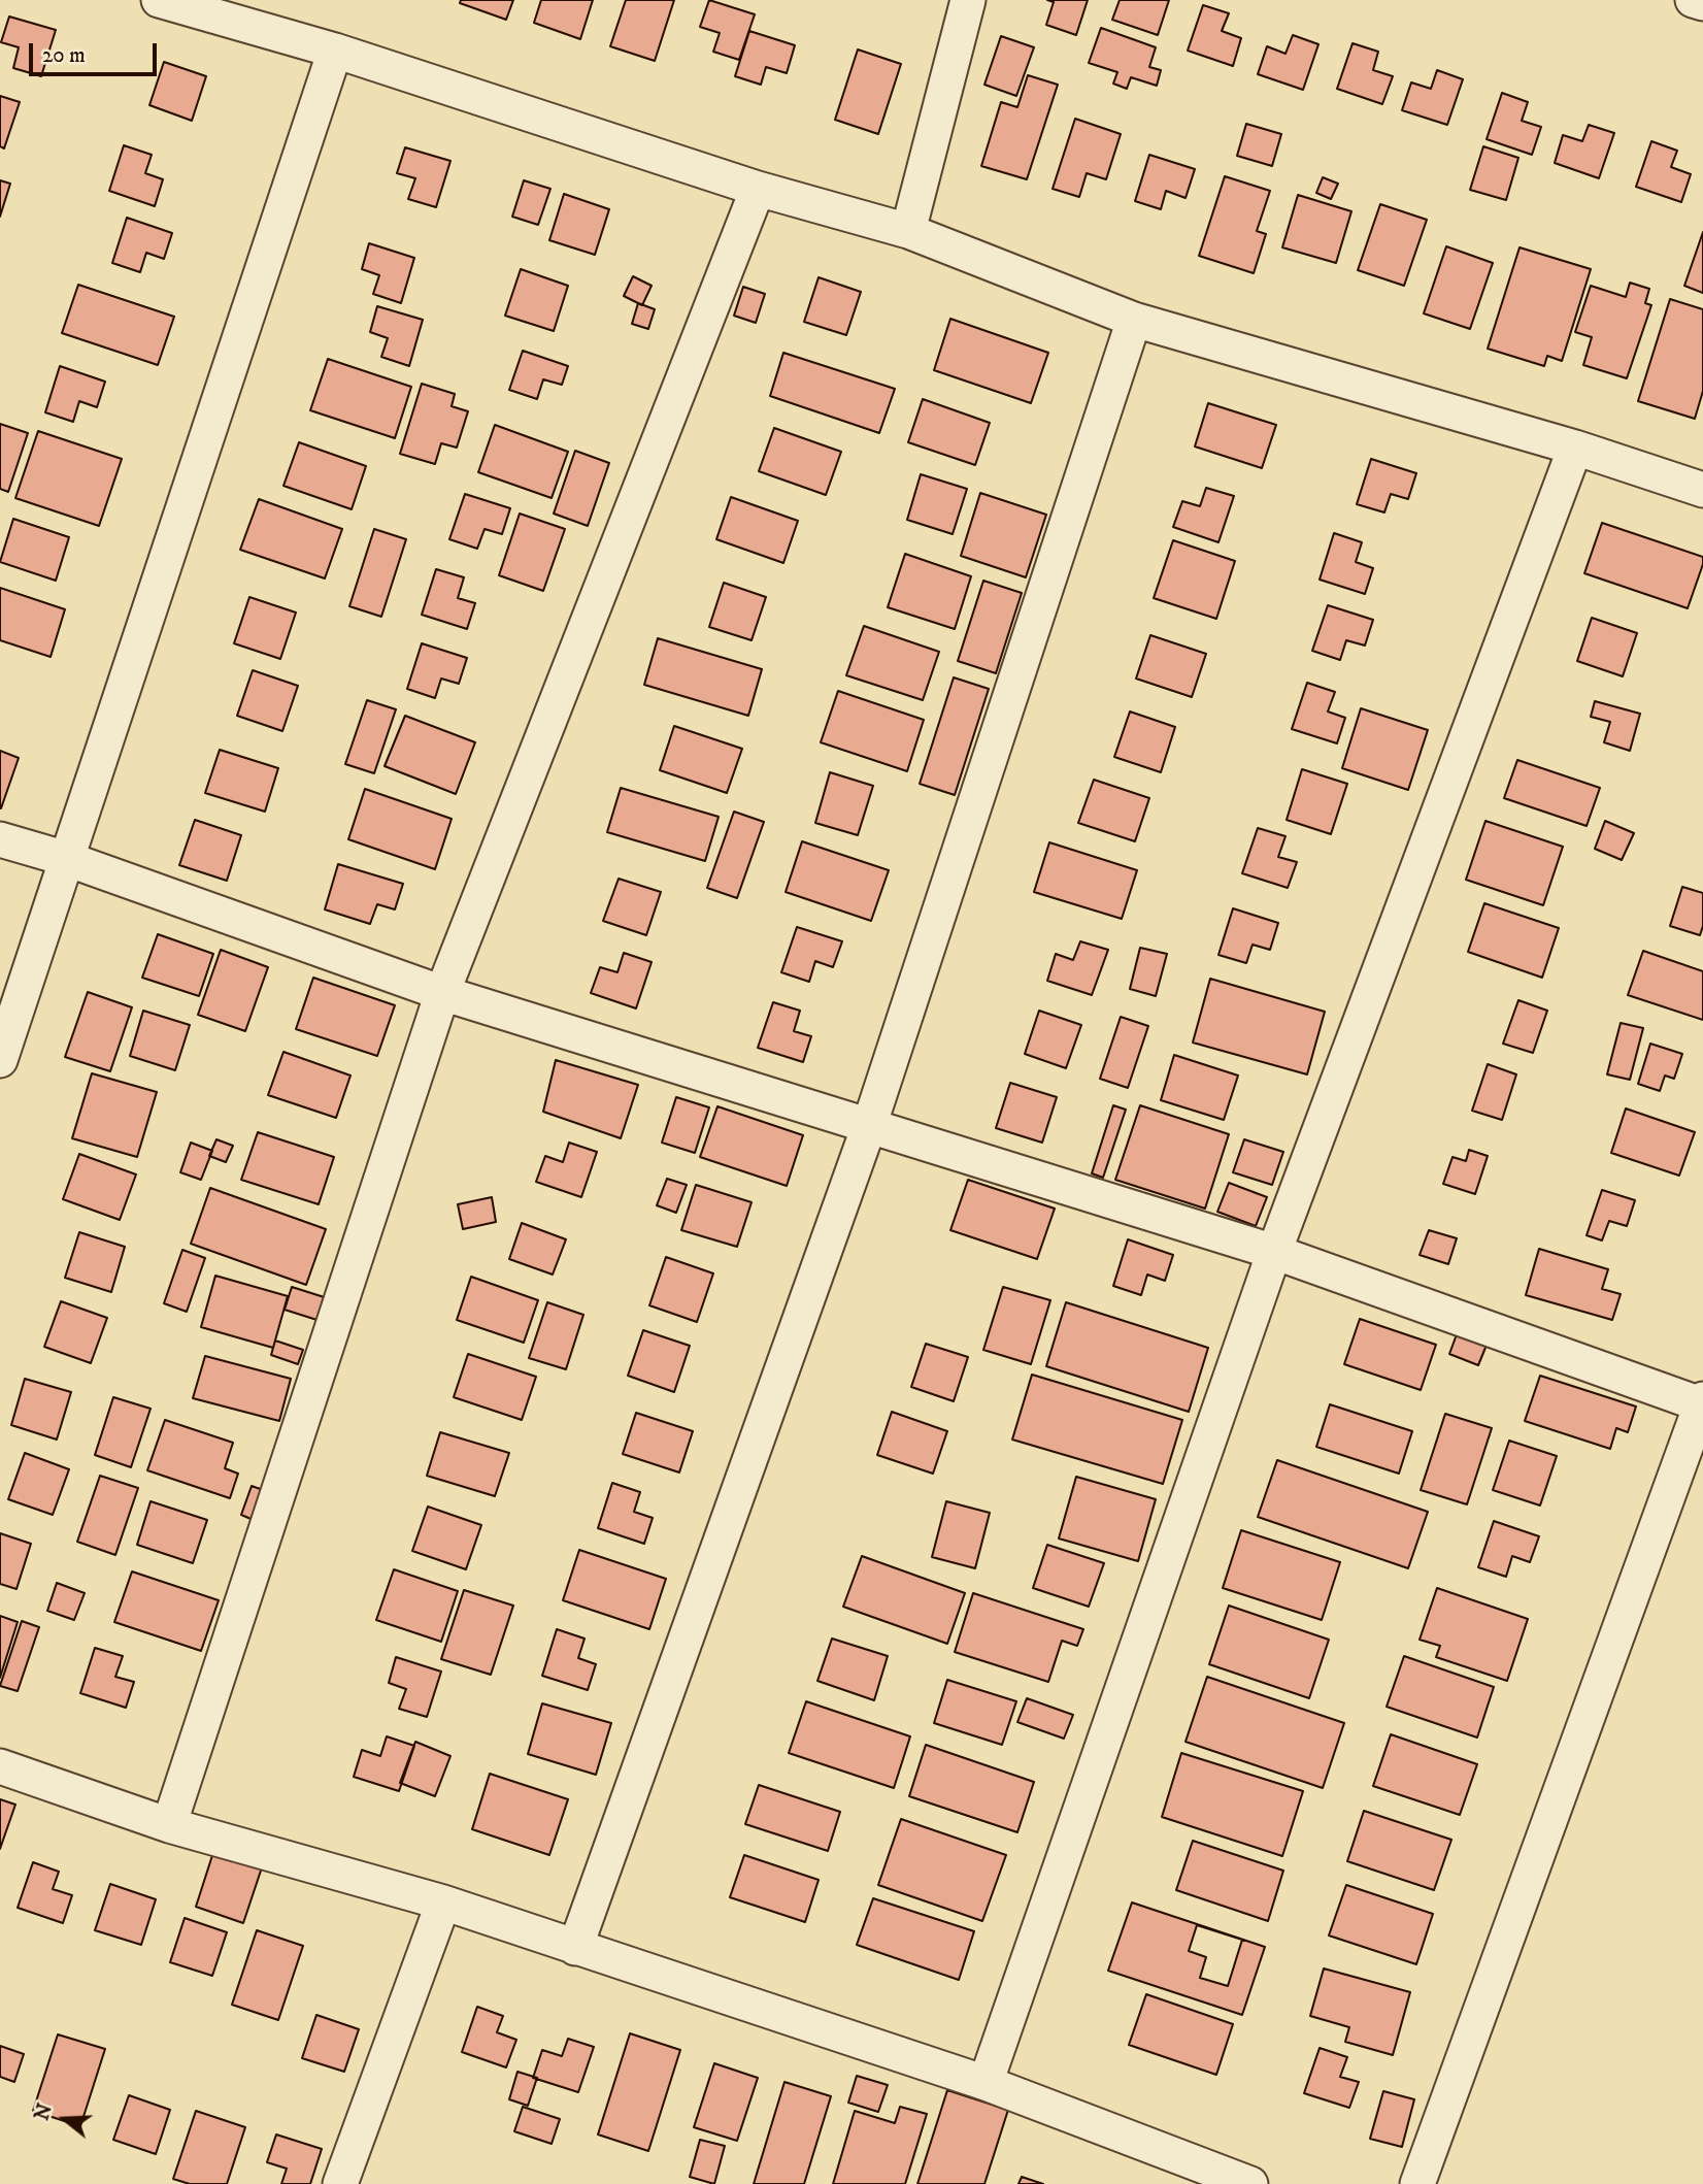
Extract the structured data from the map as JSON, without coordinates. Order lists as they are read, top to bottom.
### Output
{
  "scale_bar": "20 m",
  "north": "left"
}
